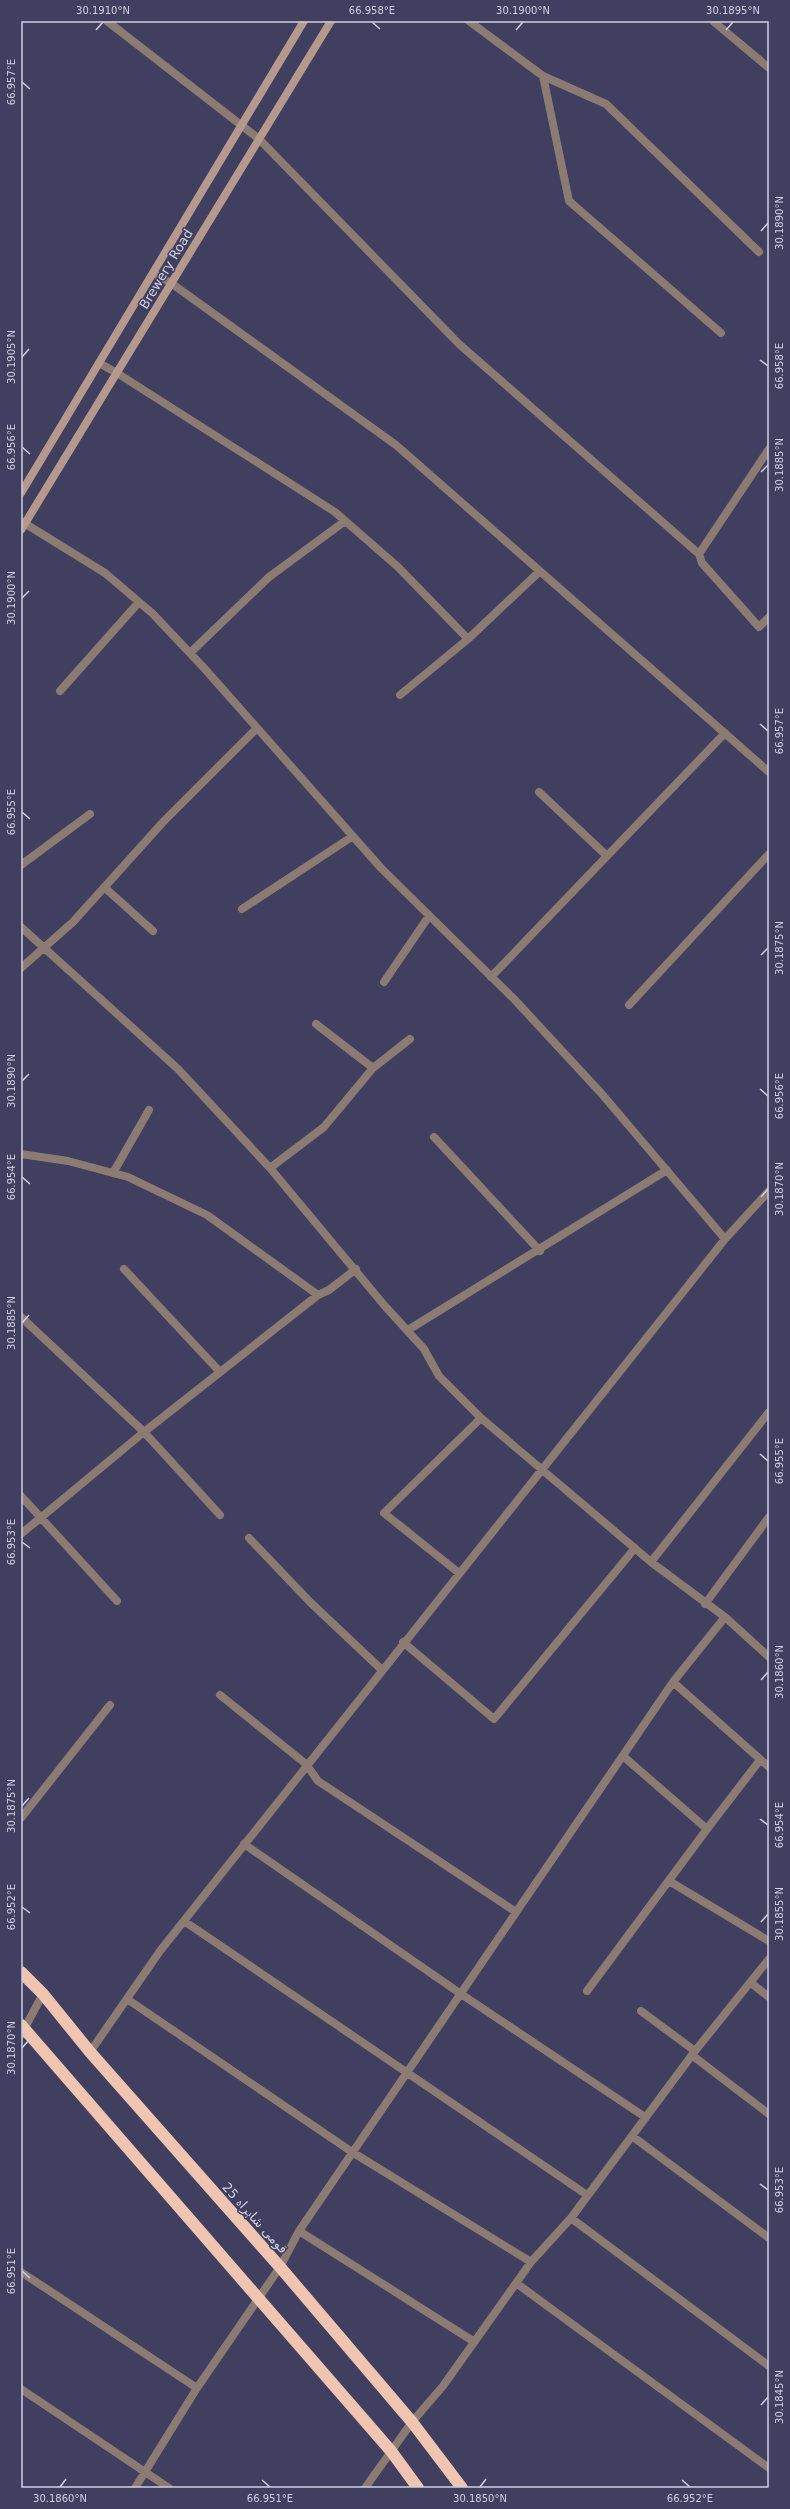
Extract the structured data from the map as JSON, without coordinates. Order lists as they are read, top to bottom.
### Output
{
  "streets": {
    "highway": ["قومی شاہراہ 25"],
    "main road": ["Brewery Road"]
  },
  "coordinates": [
    "30.1910°N",
    "66.958°E",
    "30.1900°N",
    "30.1895°N",
    "66.957°E",
    "30.1890°N",
    "30.1905°N",
    "66.956°E",
    "30.1885°N",
    "66.955°E",
    "30.1875°N",
    "66.954°E",
    "30.1870°N",
    "66.953°E",
    "30.1860°N",
    "66.952°E",
    "30.1855°N",
    "66.951°E",
    "30.1845°N",
    "30.1850°N"
  ]
}
